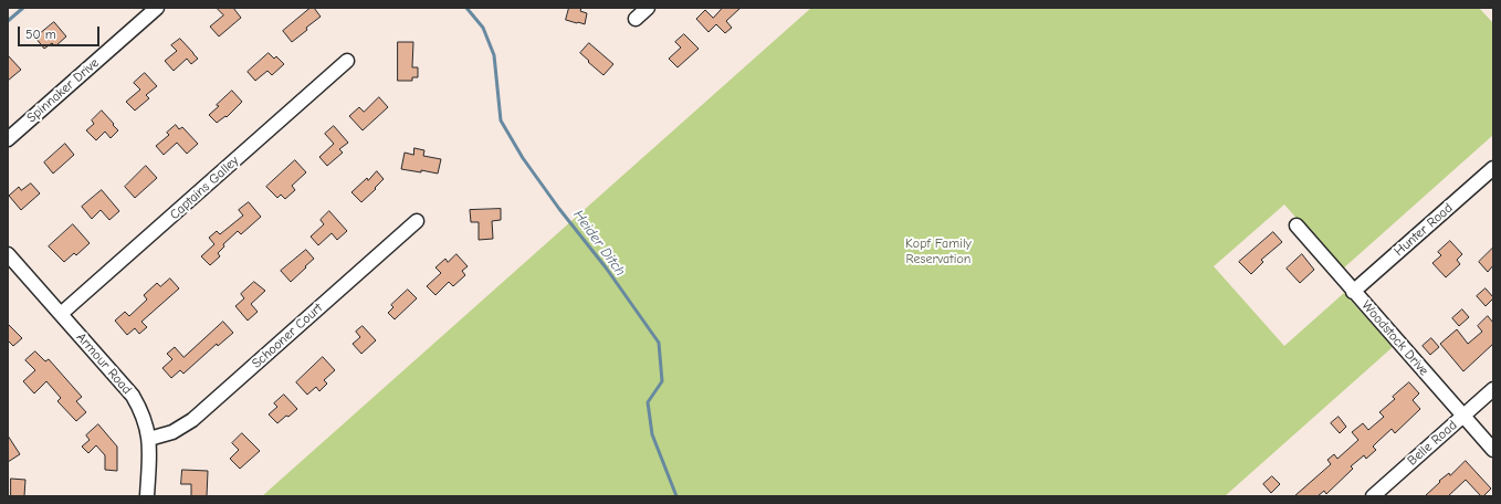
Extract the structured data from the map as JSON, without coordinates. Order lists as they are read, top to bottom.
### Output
{
  "streets": {
    "street": [
      "Spinnaker Drive",
      "Captains Galley",
      "Hunter Road",
      "Schooner Court",
      "Woodstock Drive",
      "Armour Road",
      "Belle Road"
    ]
  },
  "crossings": [
    ["Captains Galley", "Armour Road"],
    ["Hunter Road", "Woodstock Drive"],
    ["Schooner Court", "Armour Road"],
    ["Woodstock Drive", "Belle Road"]
  ],
  "water": ["Heider Ditch"],
  "parks": ["Kopf Family Reservation"],
  "scale_bar": "50 m"
}
